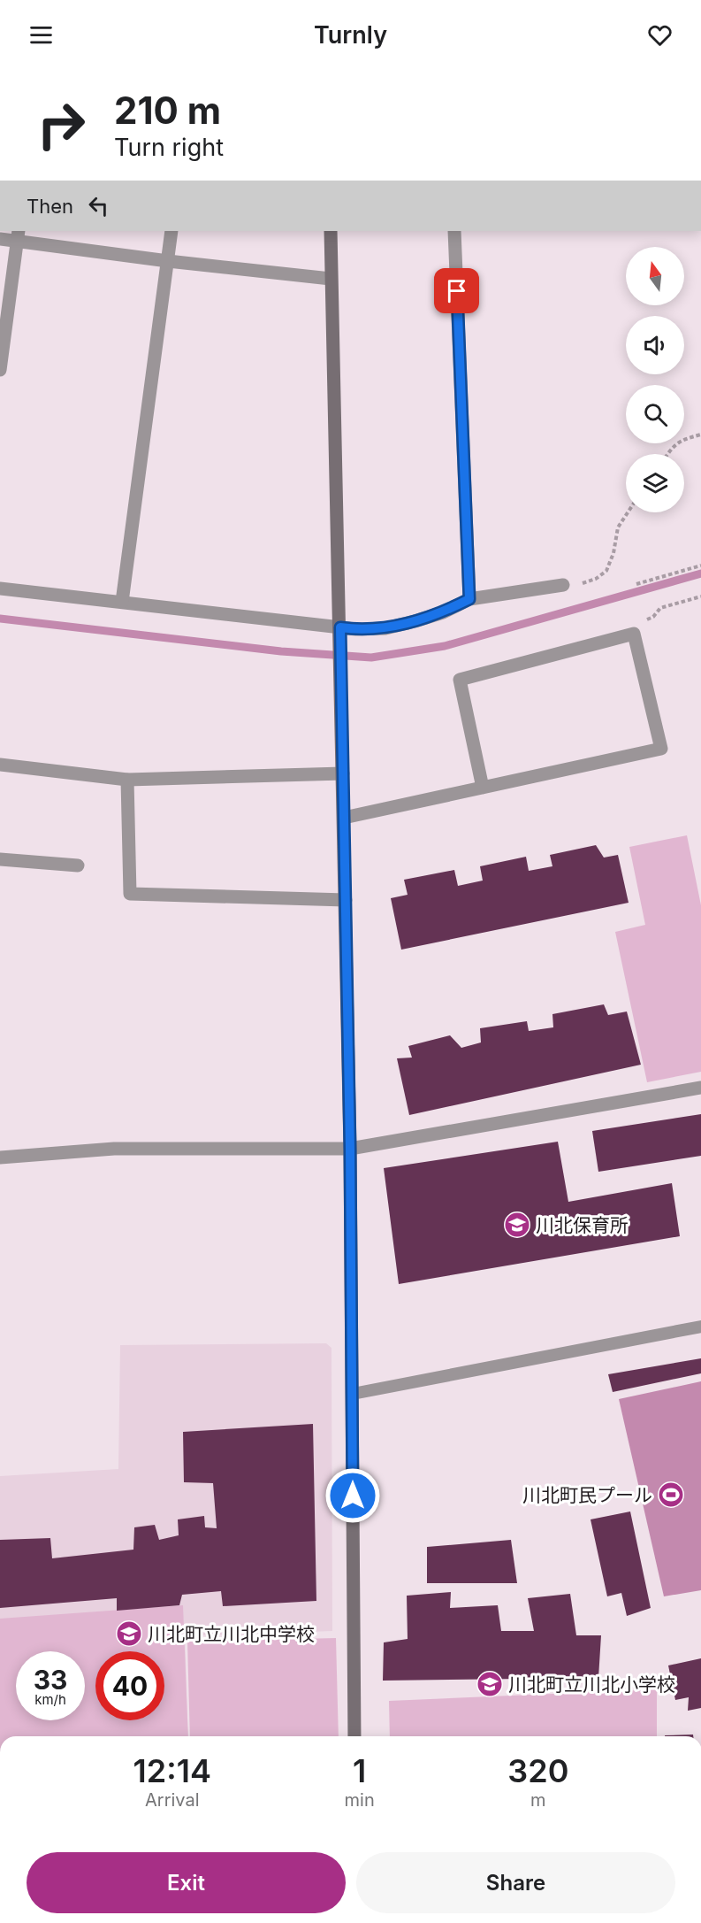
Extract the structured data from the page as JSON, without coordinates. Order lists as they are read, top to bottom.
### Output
{
  "places": {
    "school or university": ["川北保育所", "川北町立川北中学校", "川北町立川北小学校"],
    "sports": ["川北町民プール"]
  },
  "north": "top",
  "page": {
    "header": "Turnly",
    "turn": ["210 m", "Turn right"],
    "then": "Then",
    "speed": "33 km/h",
    "limit": "40",
    "eta": [
      "12:14",
      "Arrival",
      "1",
      "min",
      "320",
      "m"
    ],
    "buttons": ["Exit", "Share"]
  }
}
